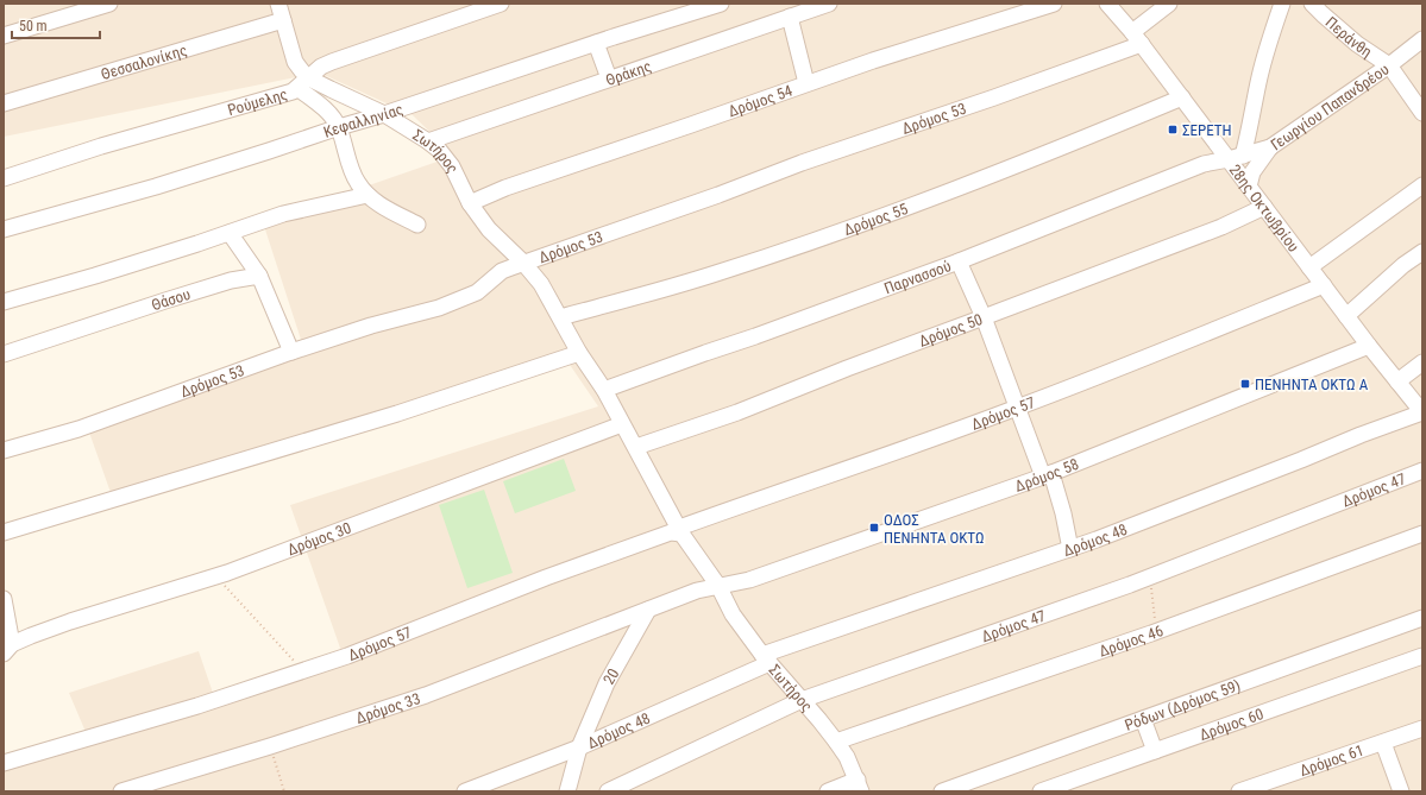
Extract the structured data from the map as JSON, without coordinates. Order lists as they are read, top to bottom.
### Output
{
  "streets": {
    "street": [
      "Περάνθη",
      "Θεσσαλονίκης",
      "Θράκης",
      "Δρόμος 54",
      "Ρούμελης",
      "Γεωργίου Παπανδρέου",
      "Δρόμος 53",
      "Κεφαλληνίας",
      "Σωτήρος",
      "28ης Οκτωβρίου",
      "Δρόμος 55",
      "Παρνασσού",
      "Θάσου",
      "Δρόμος 50",
      "Δρόμος 57",
      "Δρόμος 58",
      "Δρόμος 47",
      "Δρόμος 30",
      "Δρόμος 48",
      "Δρόμος 46",
      "20",
      "Ρόδων (Δρόμος 59)",
      "Δρόμος 33",
      "Δρόμος 60",
      "Δρόμος 61"
    ]
  },
  "crossings": [
    ["Περάνθη", "Γεωργίου Παπανδρέου"],
    ["Θεσσαλονίκης", "Σωτήρος"],
    ["Θράκης", "Σωτήρος"],
    ["Δρόμος 54", "Σωτήρος"],
    ["Ρούμελης", "Σωτήρος"],
    ["Γεωργίου Παπανδρέου", "28ης Οκτωβρίου"],
    ["Γεωργίου Παπανδρέου", "Παρνασσού"],
    ["Δρόμος 53", "Σωτήρος"],
    ["Δρόμος 53", "28ης Οκτωβρίου"],
    ["Κεφαλληνίας", "Σωτήρος"],
    ["Σωτήρος", "Δρόμος 55"],
    ["Σωτήρος", "Παρνασσού"],
    ["Σωτήρος", "Δρόμος 50"],
    ["Σωτήρος", "Δρόμος 57"],
    ["Σωτήρος", "Δρόμος 58"],
    ["Σωτήρος", "Δρόμος 47"],
    ["Σωτήρος", "Δρόμος 30"],
    ["Σωτήρος", "Δρόμος 48"],
    ["Σωτήρος", "Δρόμος 46"],
    ["28ης Οκτωβρίου", "Δρόμος 55"],
    ["28ης Οκτωβρίου", "Παρνασσού"],
    ["28ης Οκτωβρίου", "Δρόμος 50"],
    ["28ης Οκτωβρίου", "Δρόμος 57"],
    ["28ης Οκτωβρίου", "Δρόμος 58"],
    ["28ης Οκτωβρίου", "Δρόμος 48"],
    ["Δρόμος 58", "20"],
    ["Δρόμος 58", "Δρόμος 33"],
    ["Δρόμος 48", "20"],
    ["20", "Δρόμος 33"]
  ],
  "places": {
    "transit": ["ΣΕΡΕΤΗ", "ΠΕΝΗΝΤΑ ΟΚΤΩ Α", "ΟΔΟΣ ΠΕΝΗΝΤΑ ΟΚΤΩ"]
  },
  "scale_bar": "50 m"
}
